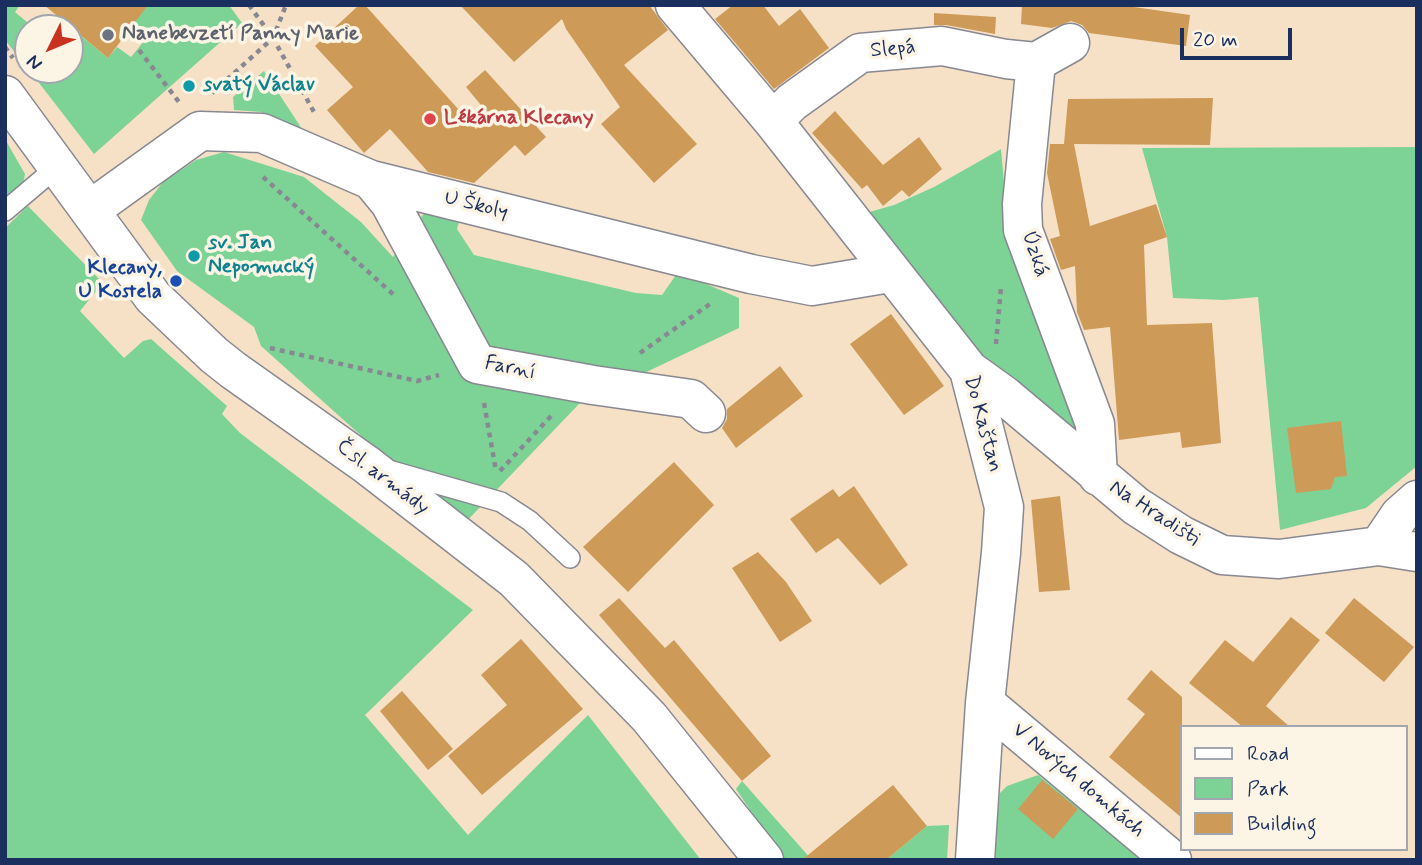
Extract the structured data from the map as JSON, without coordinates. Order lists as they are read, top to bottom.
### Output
{
  "streets": {
    "street": [
      "Slepá",
      "U Školy",
      "Úzká",
      "Farní",
      "Do Kaštan",
      "Čsl. armády",
      "Na Hradišti",
      "V Nových domkách"
    ]
  },
  "crossings": [
    ["Slepá", "Úzká"],
    ["Slepá", "Do Kaštan"],
    ["U Školy", "Farní"],
    ["U Školy", "Do Kaštan"],
    ["U Školy", "Čsl. armády"],
    ["Úzká", "Na Hradišti"],
    ["Do Kaštan", "Na Hradišti"],
    ["Do Kaštan", "V Nových domkách"]
  ],
  "places": [
    "Nanebevzetí Panny Marie",
    "svatý Václav",
    "Lékárna Klecany",
    "sv. Jan Nepomucký",
    "Klecany, U Kostela"
  ],
  "legend": ["Road", "Park", "Building"],
  "scale_bar": "20 m",
  "north": "bottom left"
}
